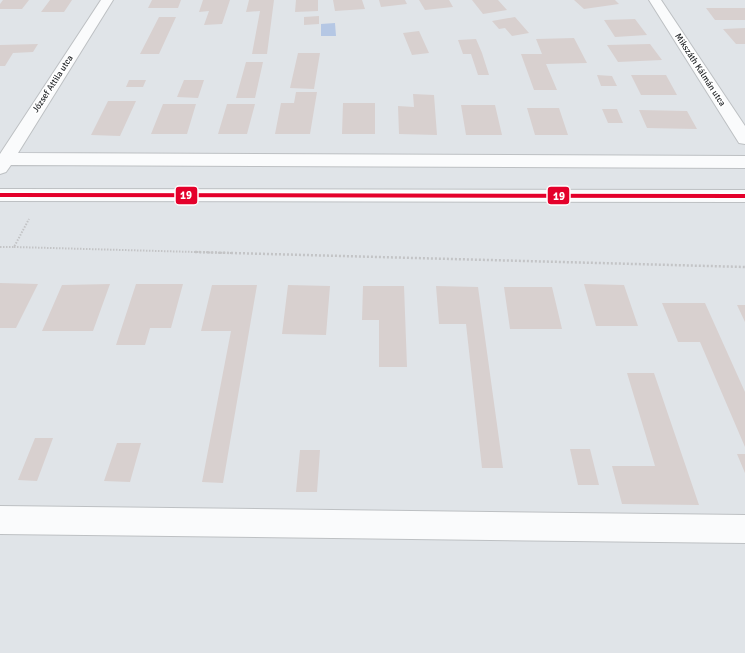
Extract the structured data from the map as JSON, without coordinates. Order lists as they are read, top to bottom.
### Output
{
  "streets": {
    "street": ["Mikszáth Kálmán utca", "József Attila utca"]
  },
  "lines": ["transit line 19"]
}
